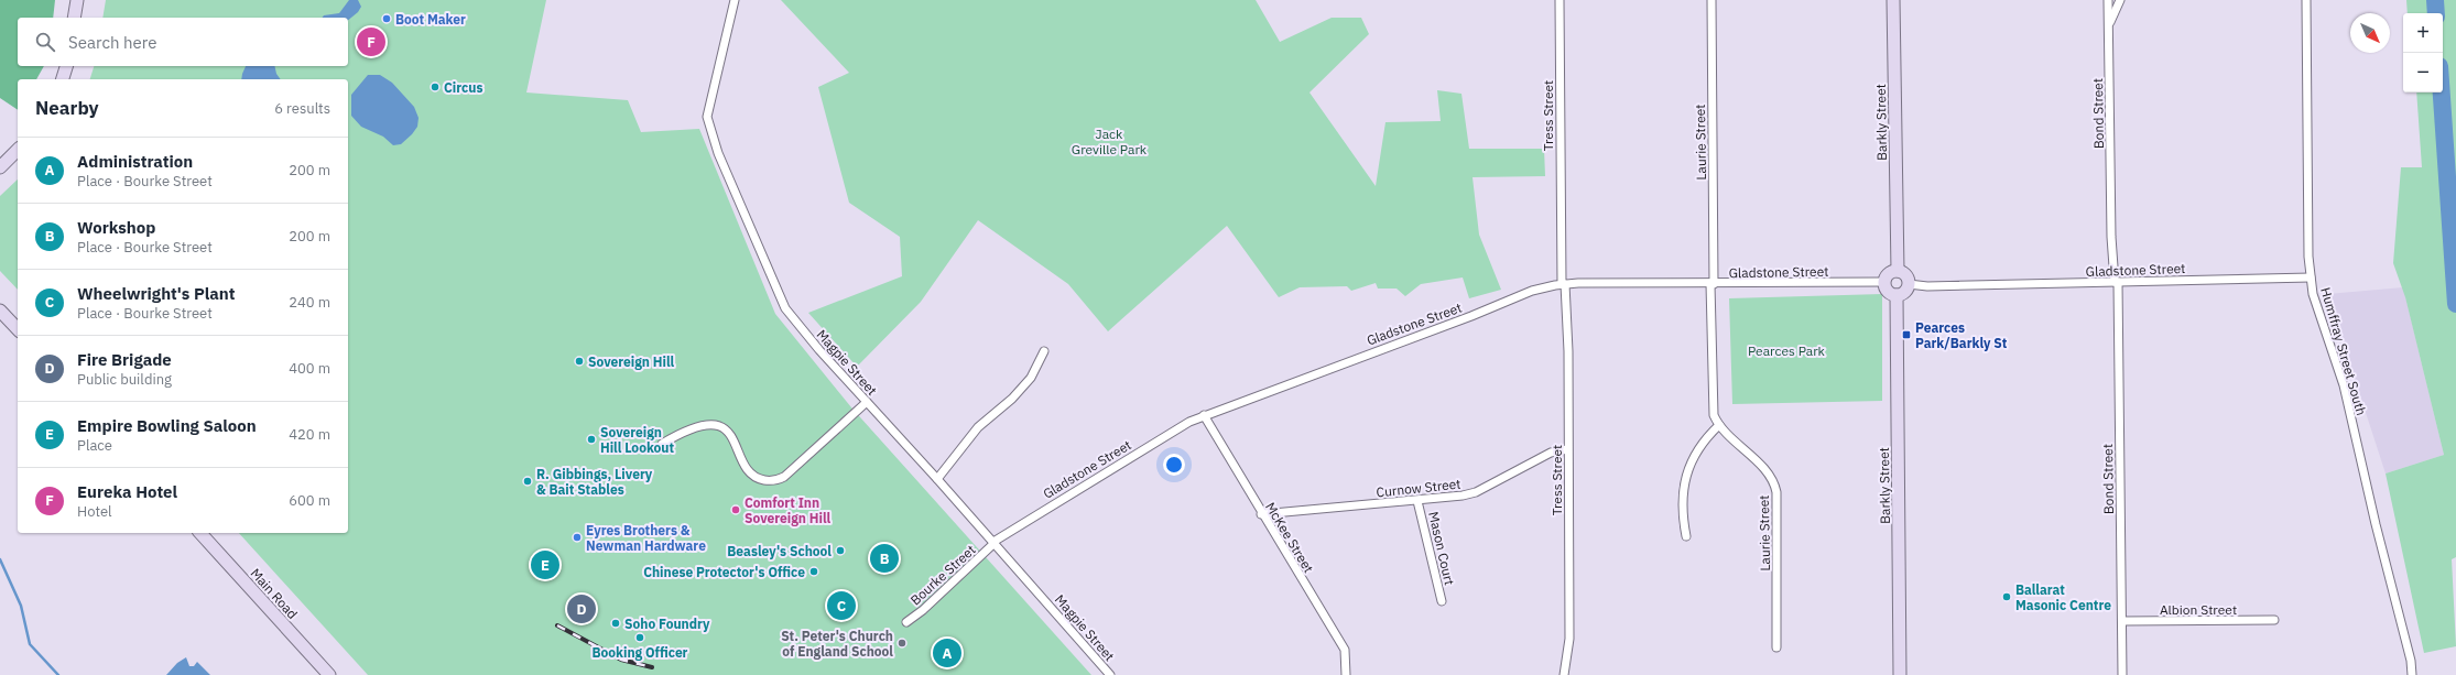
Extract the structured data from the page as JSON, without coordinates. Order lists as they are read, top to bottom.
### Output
{
  "streets": {
    "main road": ["Barkly Street", "Main Road"],
    "street": [
      "Bond Street",
      "Tress Street",
      "Laurie Street",
      "Gladstone Street",
      "Humffray Street South",
      "Magpie Street",
      "Curnow Street",
      "McKee Street",
      "Mason Court",
      "Bourke Street",
      "Albion Street"
    ]
  },
  "crossings": [
    ["Bond Street", "Gladstone Street"],
    ["Bond Street", "Albion Street"],
    ["Tress Street", "Gladstone Street"],
    ["Tress Street", "Curnow Street"],
    ["Barkly Street", "Gladstone Street"],
    ["Laurie Street", "Gladstone Street"],
    ["Gladstone Street", "Humffray Street South"],
    ["Gladstone Street", "Magpie Street"],
    ["Gladstone Street", "McKee Street"],
    ["Gladstone Street", "Bourke Street"],
    ["Magpie Street", "Bourke Street"],
    ["Curnow Street", "McKee Street"],
    ["Curnow Street", "Mason Court"]
  ],
  "parks": ["Jack Greville Park", "Pearces Park"],
  "places": {
    "other": [
      "Boot Maker",
      "Circus",
      "Sovereign Hill",
      "Sovereign Hill Lookout",
      "R. Gibbings, Livery & Bait Stables",
      "Comfort Inn Sovereign Hill",
      "Eyres Brothers & Newman Hardware",
      "Beasley's School",
      "Chinese Protector's Office",
      "Ballarat Masonic Centre",
      "Soho Foundry",
      "Booking Officer",
      "St. Peter's Church of England School"
    ],
    "transit": ["Pearces Park/Barkly St"]
  },
  "north": "bottom right",
  "page": {
    "map_buttons": ["+", "−"],
    "search": "Search here",
    "pins": [
      "F",
      "B",
      "E",
      "C",
      "D",
      "A"
    ],
    "heading": ["Nearby", "6 results"],
    "list": [
      {
        "mark": "A",
        "name": "Administration",
        "note": "Place · Bourke Street",
        "value": "200 m"
      },
      {
        "mark": "B",
        "name": "Workshop",
        "note": "Place · Bourke Street",
        "value": "200 m"
      },
      {
        "mark": "C",
        "name": "Wheelwright's Plant",
        "note": "Place · Bourke Street",
        "value": "240 m"
      },
      {
        "mark": "D",
        "name": "Fire Brigade",
        "note": "Public building",
        "value": "400 m"
      },
      {
        "mark": "E",
        "name": "Empire Bowling Saloon",
        "note": "Place",
        "value": "420 m"
      },
      {
        "mark": "F",
        "name": "Eureka Hotel",
        "note": "Hotel",
        "value": "600 m"
      }
    ]
  }
}
